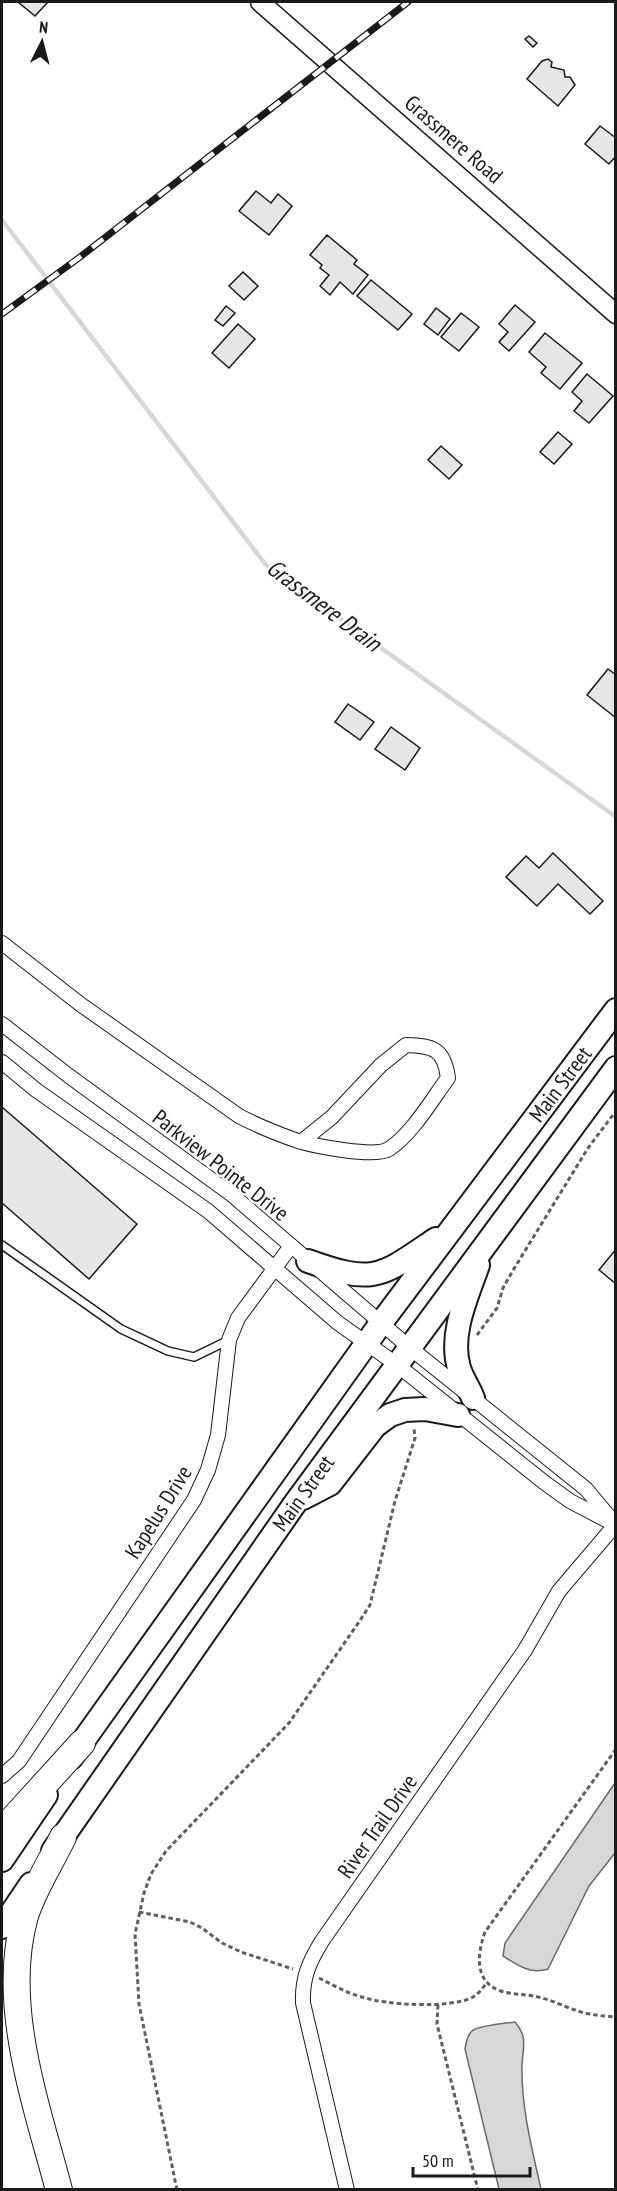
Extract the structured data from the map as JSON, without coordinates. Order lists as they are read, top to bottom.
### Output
{
  "streets": {
    "main road": ["Main Street"],
    "street": [
      "Grassmere Road",
      "Parkview Pointe Drive",
      "Kapelus Drive",
      "River Trail Drive"
    ]
  },
  "crossings": [
    ["Main Street", "Parkview Pointe Drive"],
    ["Parkview Pointe Drive", "Kapelus Drive"]
  ],
  "water": ["Grassmere Drain"],
  "scale_bar": "50 m",
  "north": "top"
}
